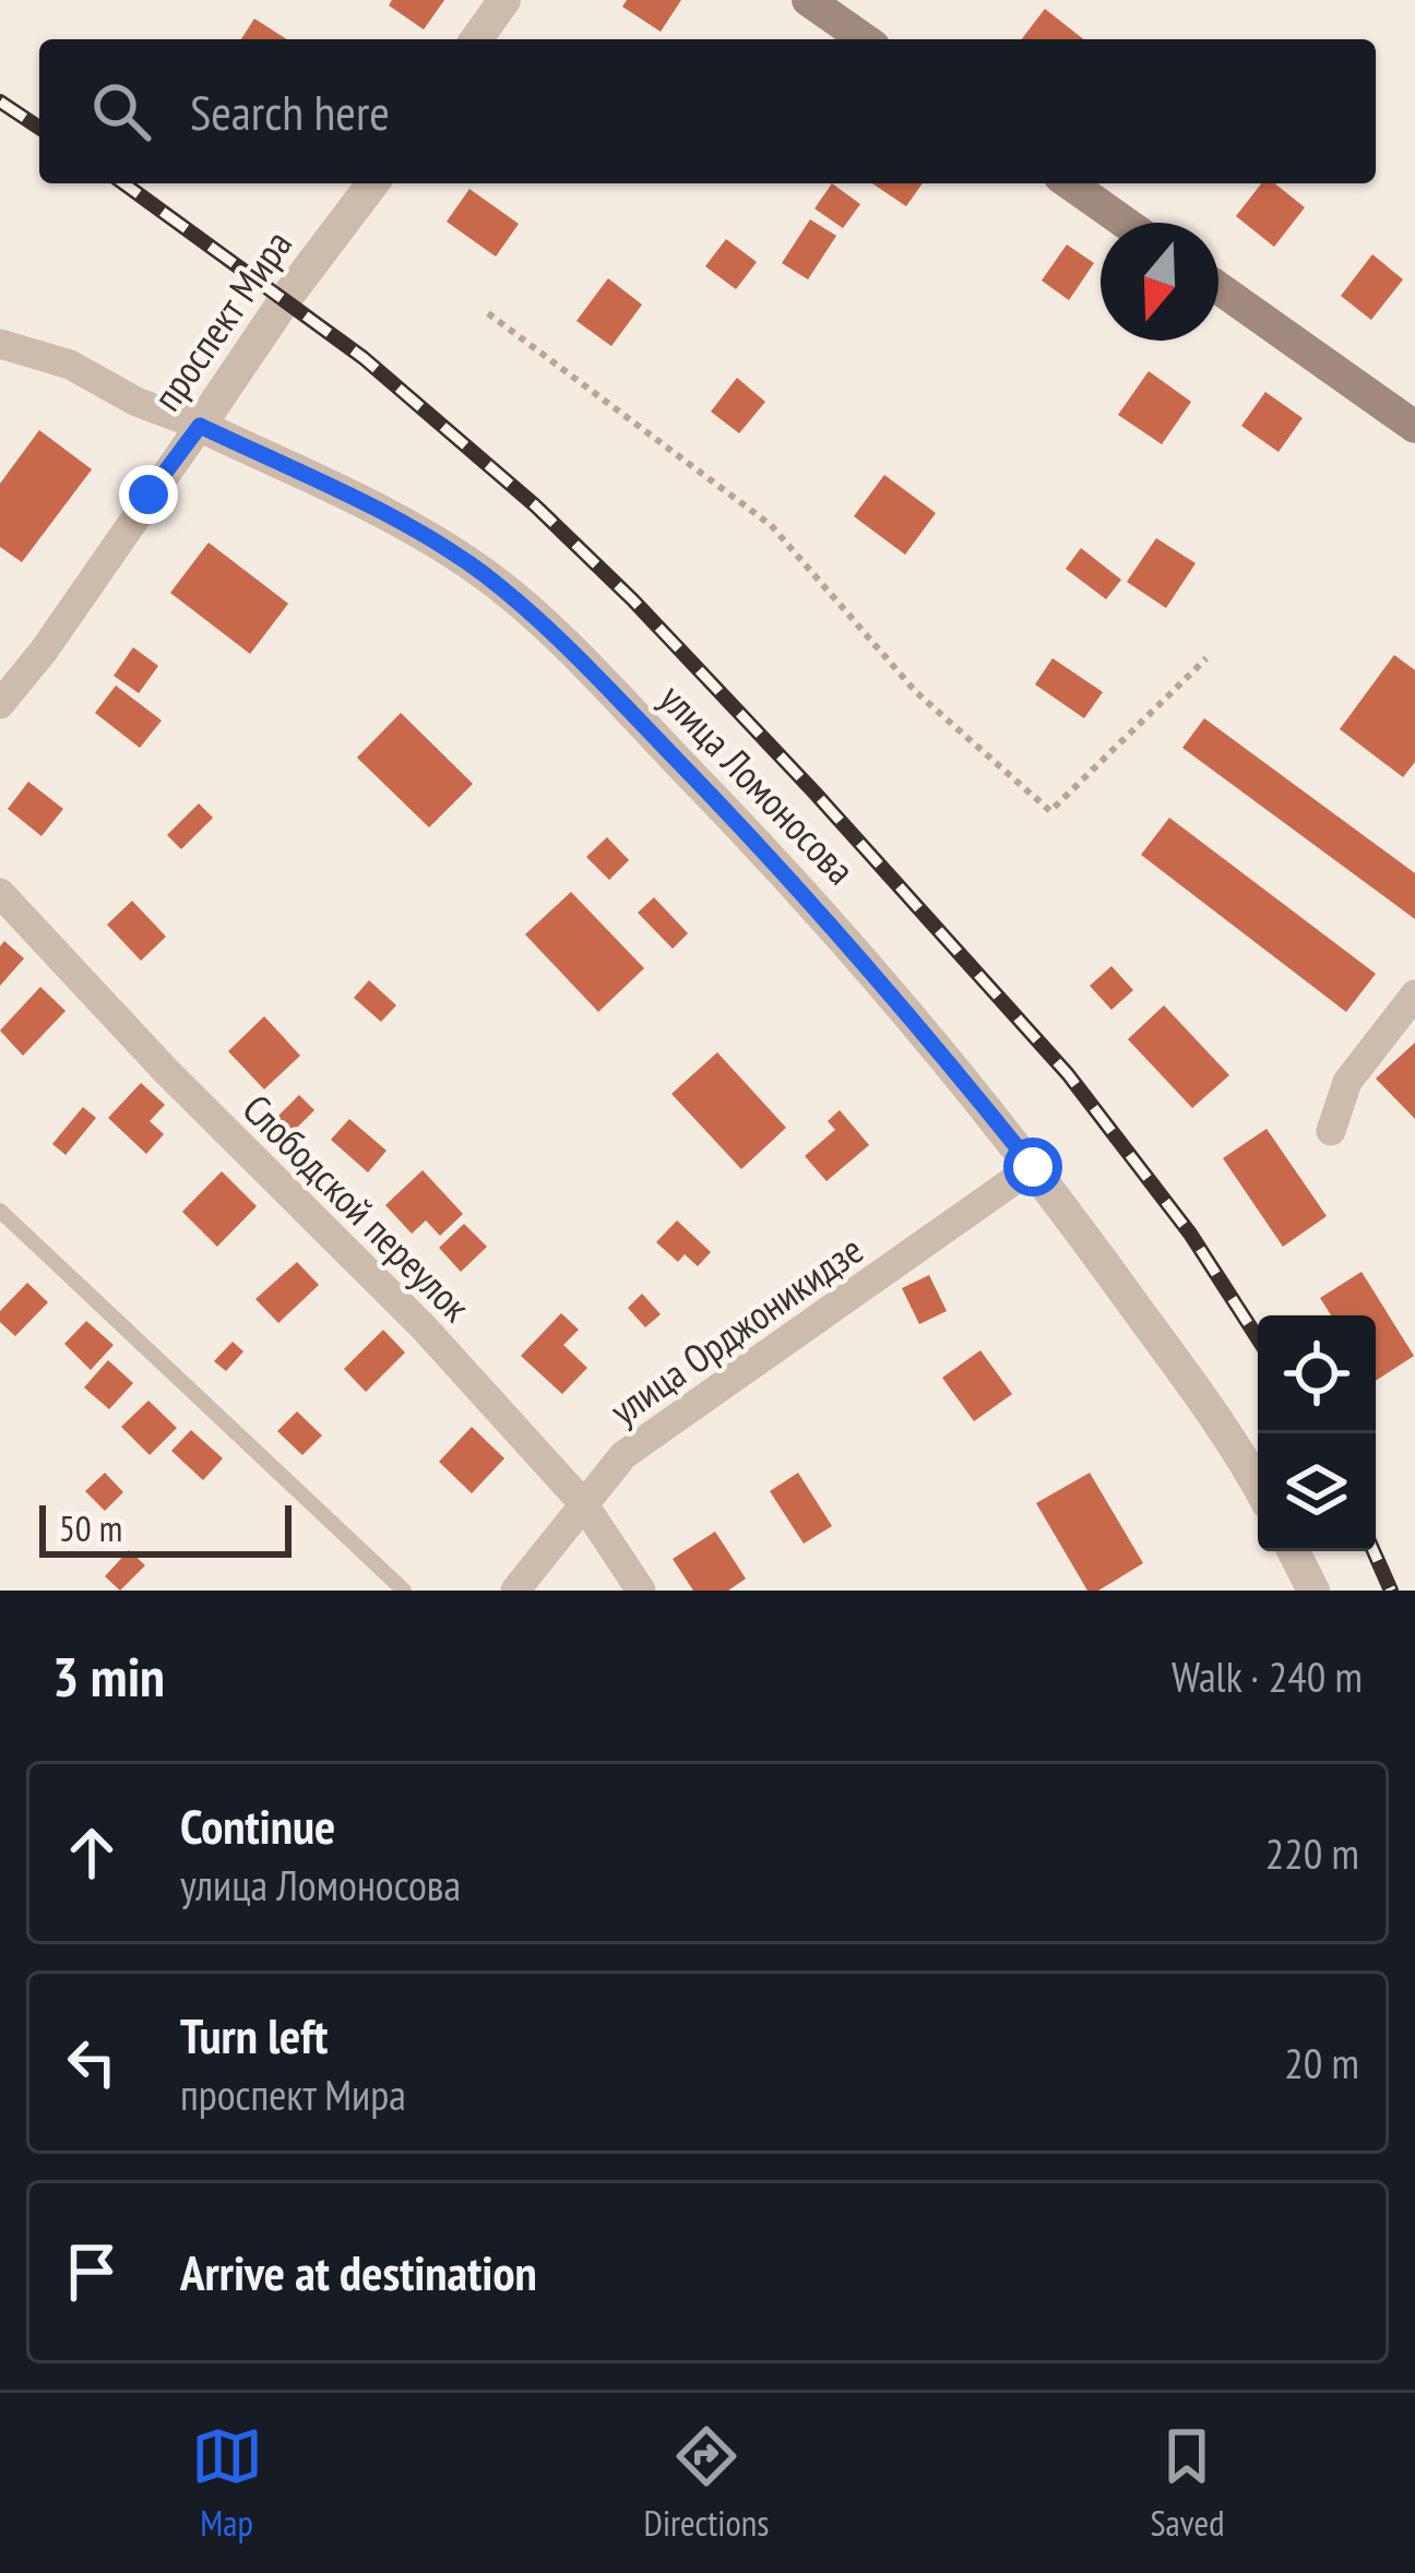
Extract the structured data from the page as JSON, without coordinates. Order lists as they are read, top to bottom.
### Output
{
  "streets": {
    "street": [
      "проспект Мира",
      "улица Ломоносова",
      "Слободской переулок",
      "улица Орджоникидзе"
    ]
  },
  "crossings": [
    ["проспект Мира", "улица Ломоносова"],
    ["улица Ломоносова", "улица Орджоникидзе"],
    ["Слободской переулок", "улица Орджоникидзе"]
  ],
  "scale_bar": "50 m",
  "north": "bottom",
  "page": {
    "search": "Search here",
    "scale": "50 m",
    "heading": ["3 min", "Walk · 240 m"],
    "list": [
      ["Continue", "улица Ломоносова", "220 m"],
      ["Turn left", "проспект Мира", "20 m"],
      "Arrive at destination"
    ],
    "nav": ["Map", "Directions", "Saved"]
  }
}
